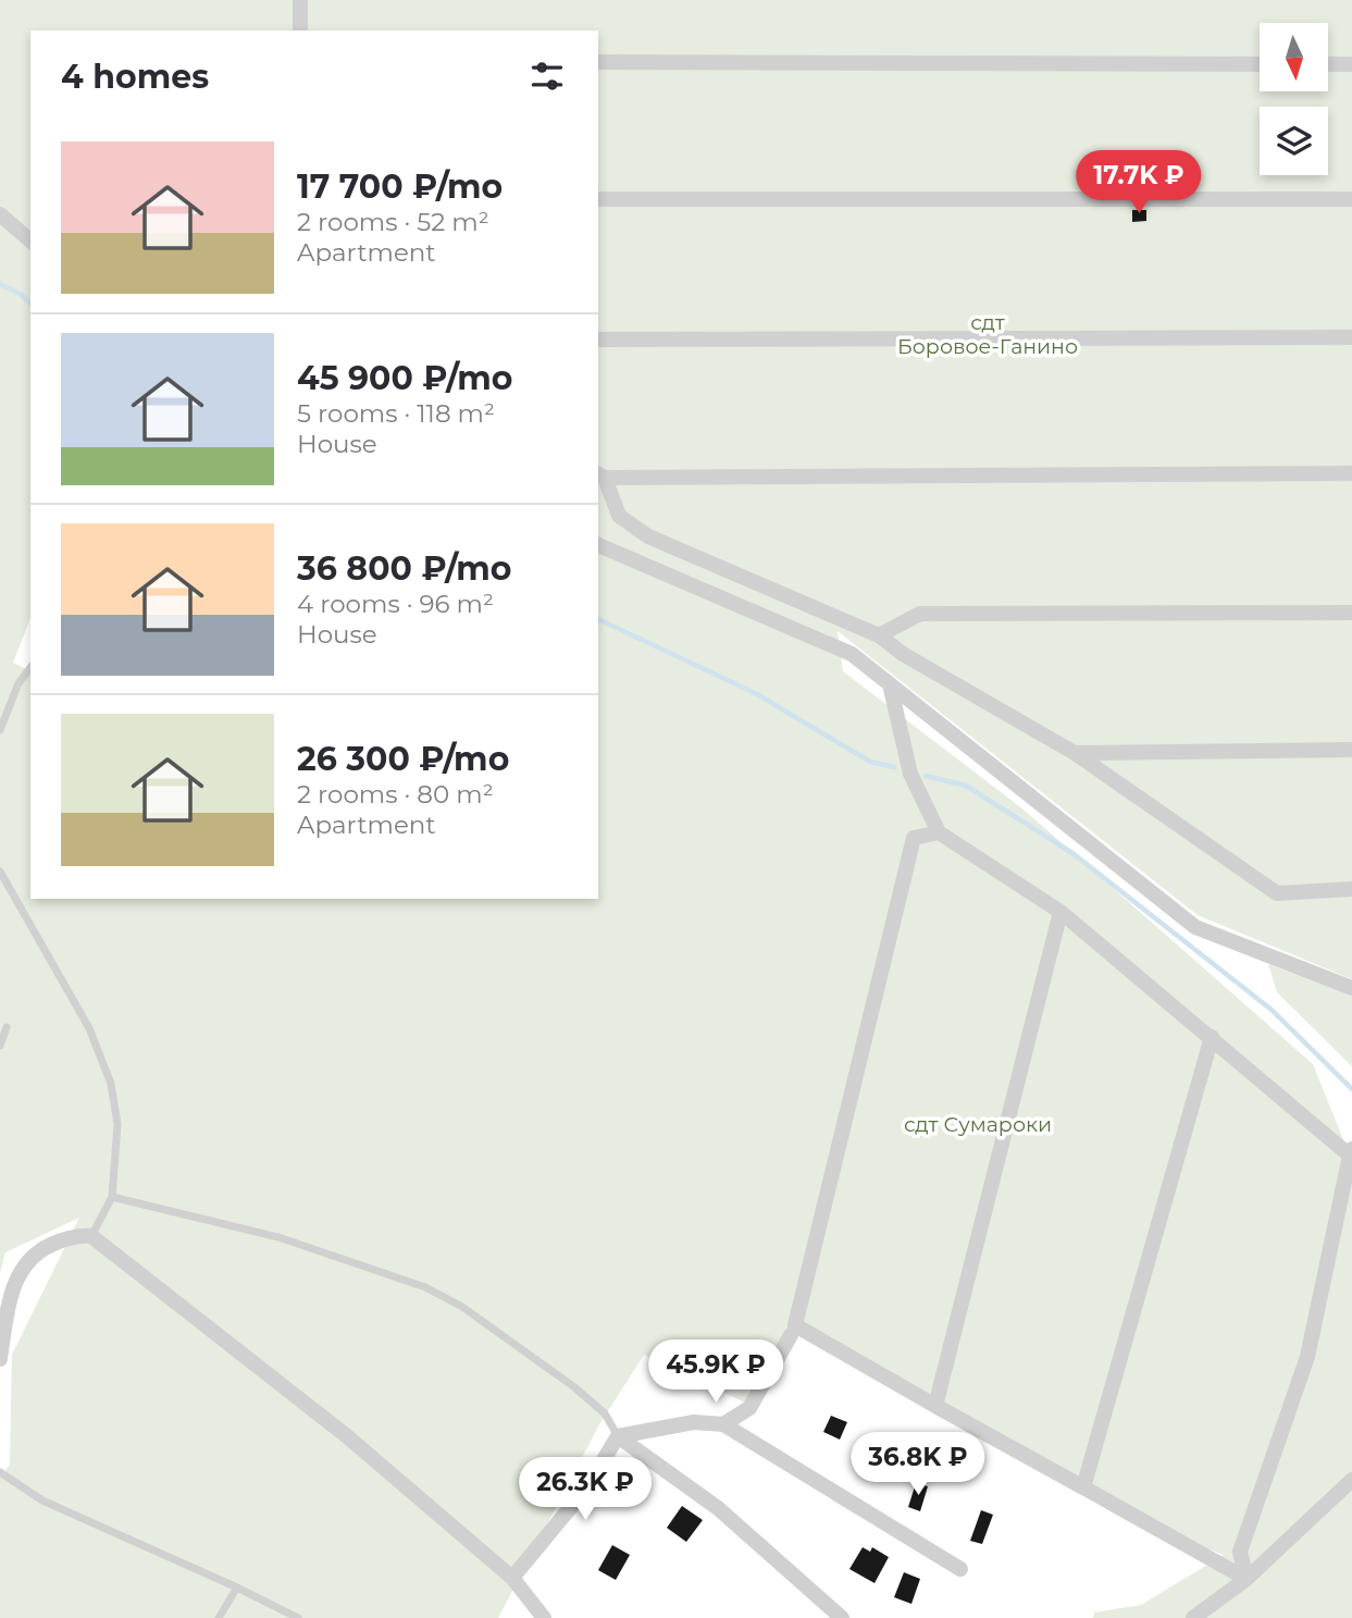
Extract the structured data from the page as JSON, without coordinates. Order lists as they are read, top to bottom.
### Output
{
  "parks": ["сдт Боровое-Ганино", "сдт Сумароки"],
  "north": "bottom",
  "page": {
    "heading": "4 homes",
    "list": [
      {
        "name": "17 700 ₽/mo",
        "note": "2 rooms · 52 m² · Apartment"
      },
      {
        "name": "45 900 ₽/mo",
        "note": "5 rooms · 118 m² · House"
      },
      {
        "name": "36 800 ₽/mo",
        "note": "4 rooms · 96 m² · House"
      },
      {
        "name": "26 300 ₽/mo",
        "note": "2 rooms · 80 m² · Apartment"
      }
    ],
    "price": [
      "17.7K ₽",
      "45.9K ₽",
      "36.8K ₽",
      "26.3K ₽"
    ]
  }
}
